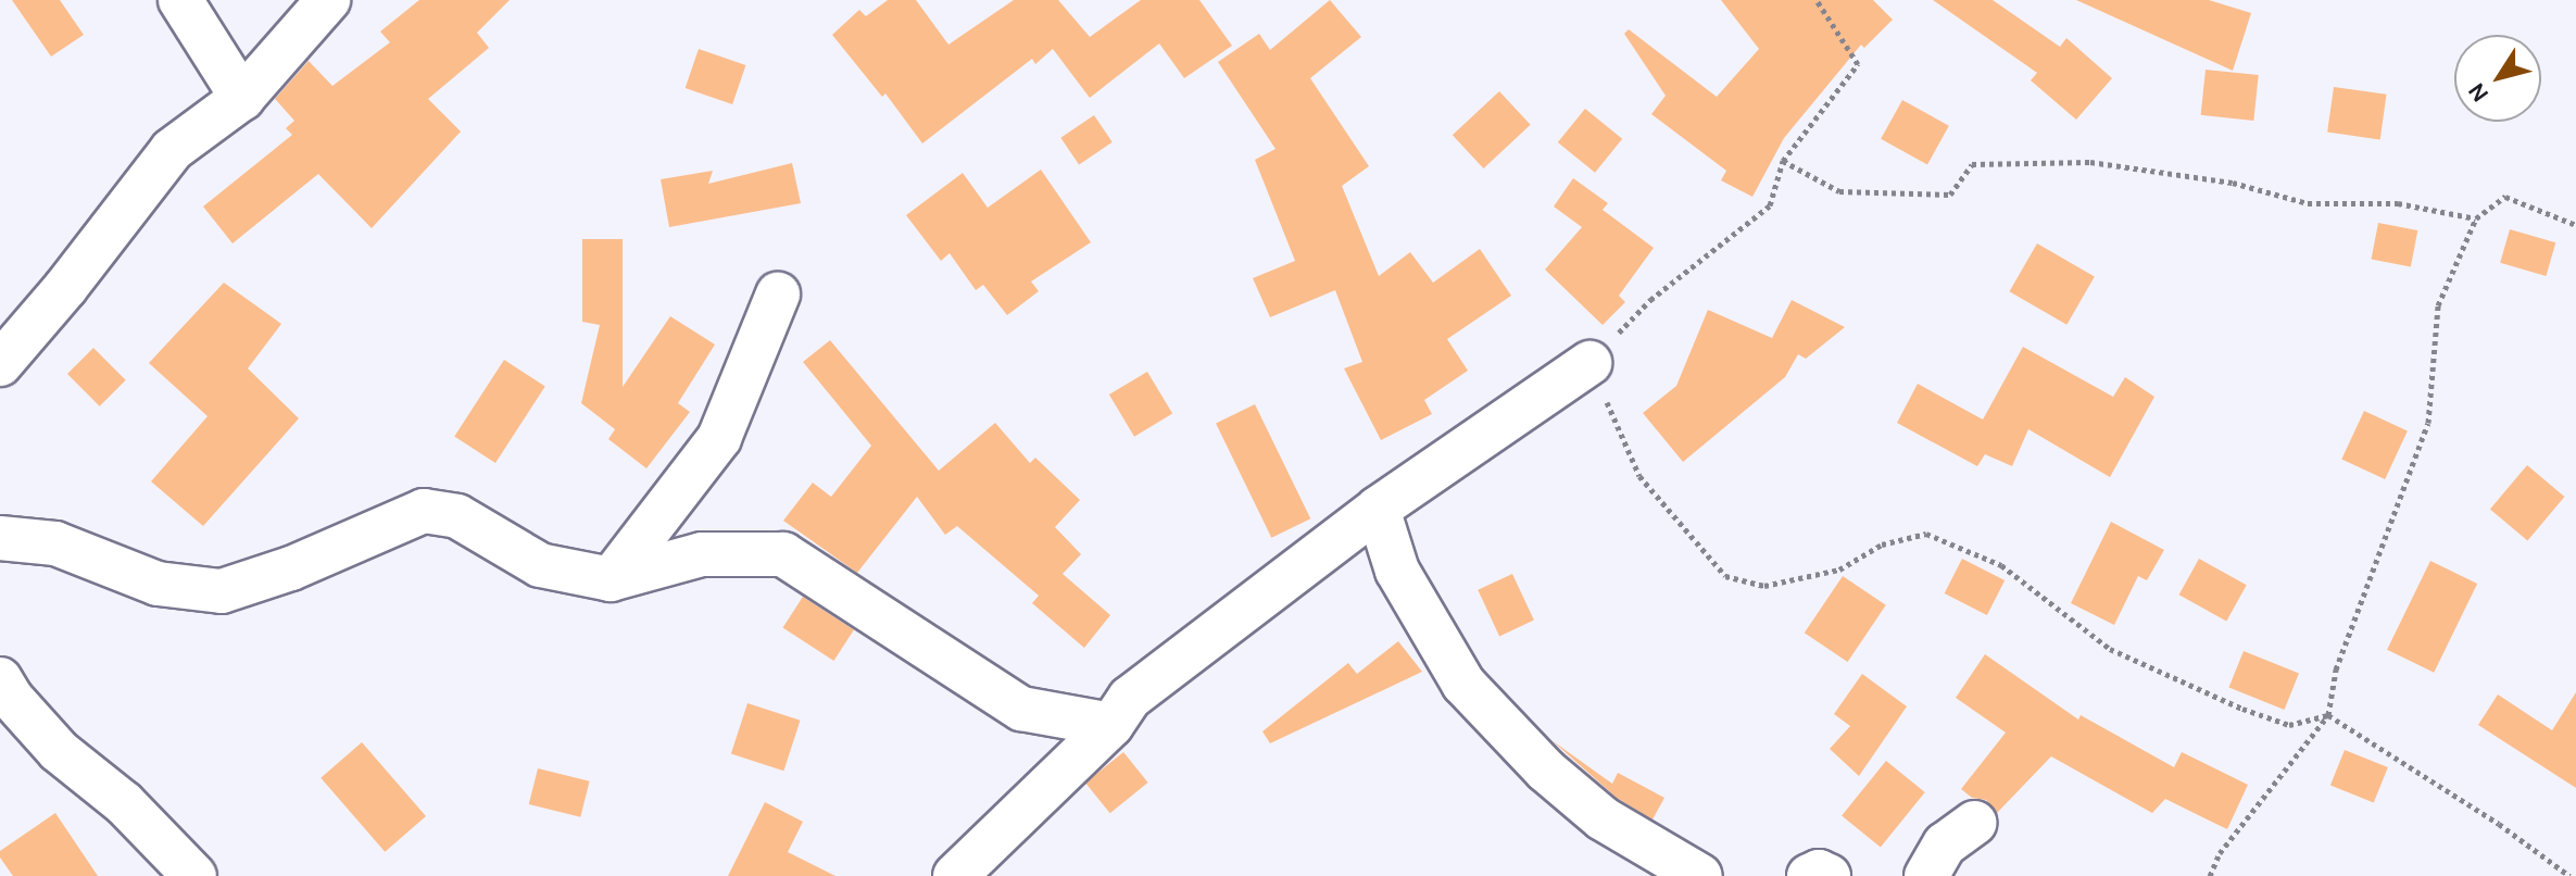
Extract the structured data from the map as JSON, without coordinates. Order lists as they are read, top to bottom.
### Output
{
  "north": "bottom left"
}
